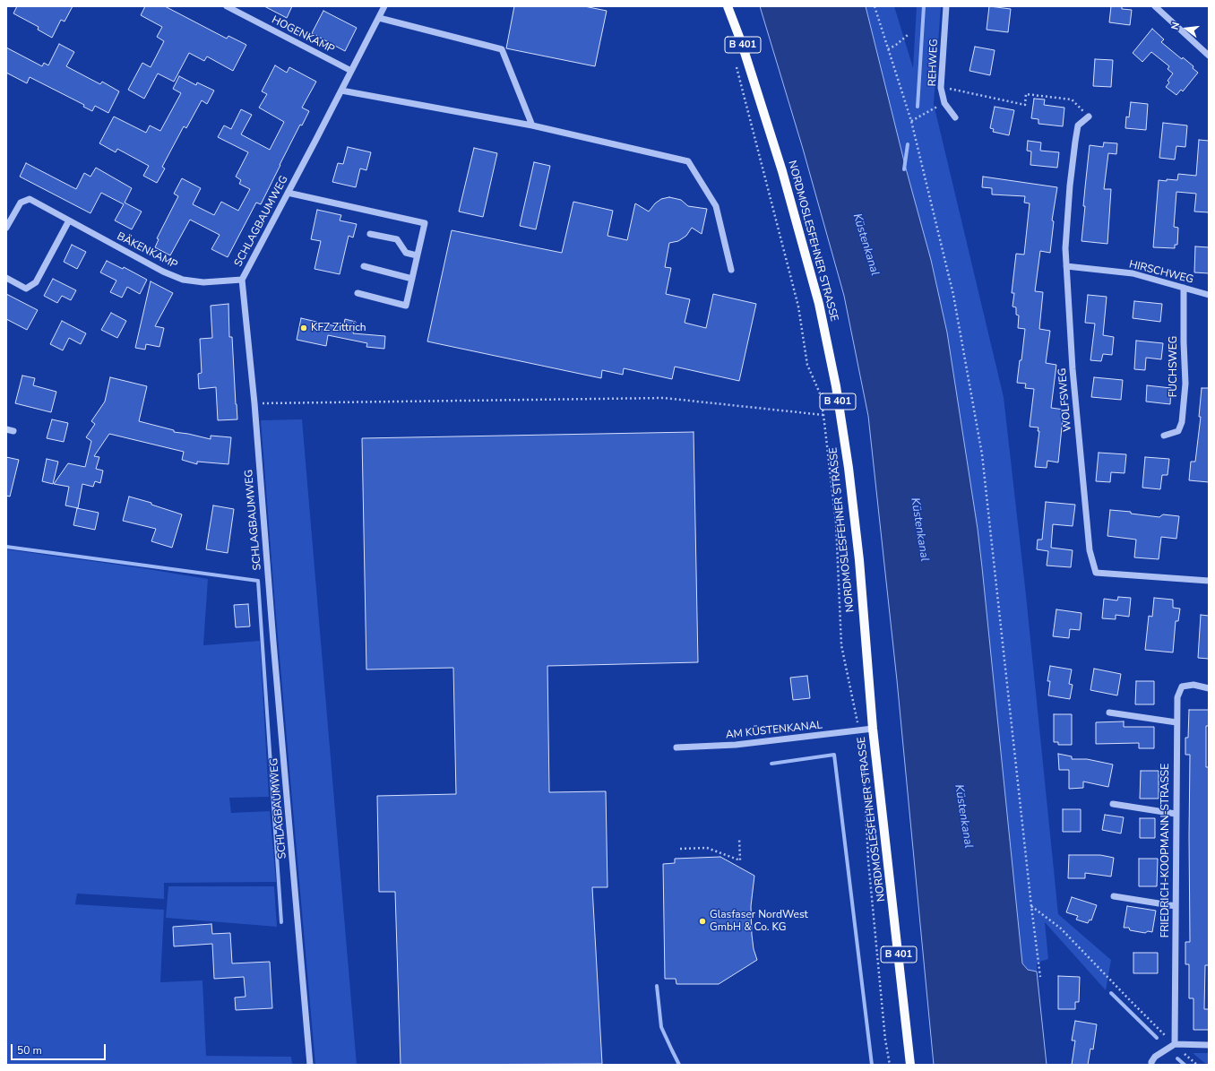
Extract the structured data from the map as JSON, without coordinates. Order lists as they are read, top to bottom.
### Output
{
  "streets": {
    "main road": ["B 401", "NORDMOSLESFEHNER STRASSE"],
    "street": [
      "HOGENKAMP",
      "REHWEG",
      "SCHLAGBAUMWEG",
      "BÄKENKAMP",
      "HIRSCHWEG",
      "FUCHSWEG",
      "WOLFSWEG",
      "AM KÜSTENKANAL",
      "FRIEDRICH-KOOPMANN-STRASSE"
    ]
  },
  "crossings": [
    ["HOGENKAMP", "SCHLAGBAUMWEG"],
    ["SCHLAGBAUMWEG", "BÄKENKAMP"],
    ["NORDMOSLESFEHNER STRASSE", "AM KÜSTENKANAL"],
    ["HIRSCHWEG", "FUCHSWEG"],
    ["HIRSCHWEG", "WOLFSWEG"]
  ],
  "water": ["Küstenkanal"],
  "places": ["KFZ Zittrich", "Glasfaser NordWest GmbH & Co. KG"],
  "scale_bar": "50 m",
  "north": "left"
}
